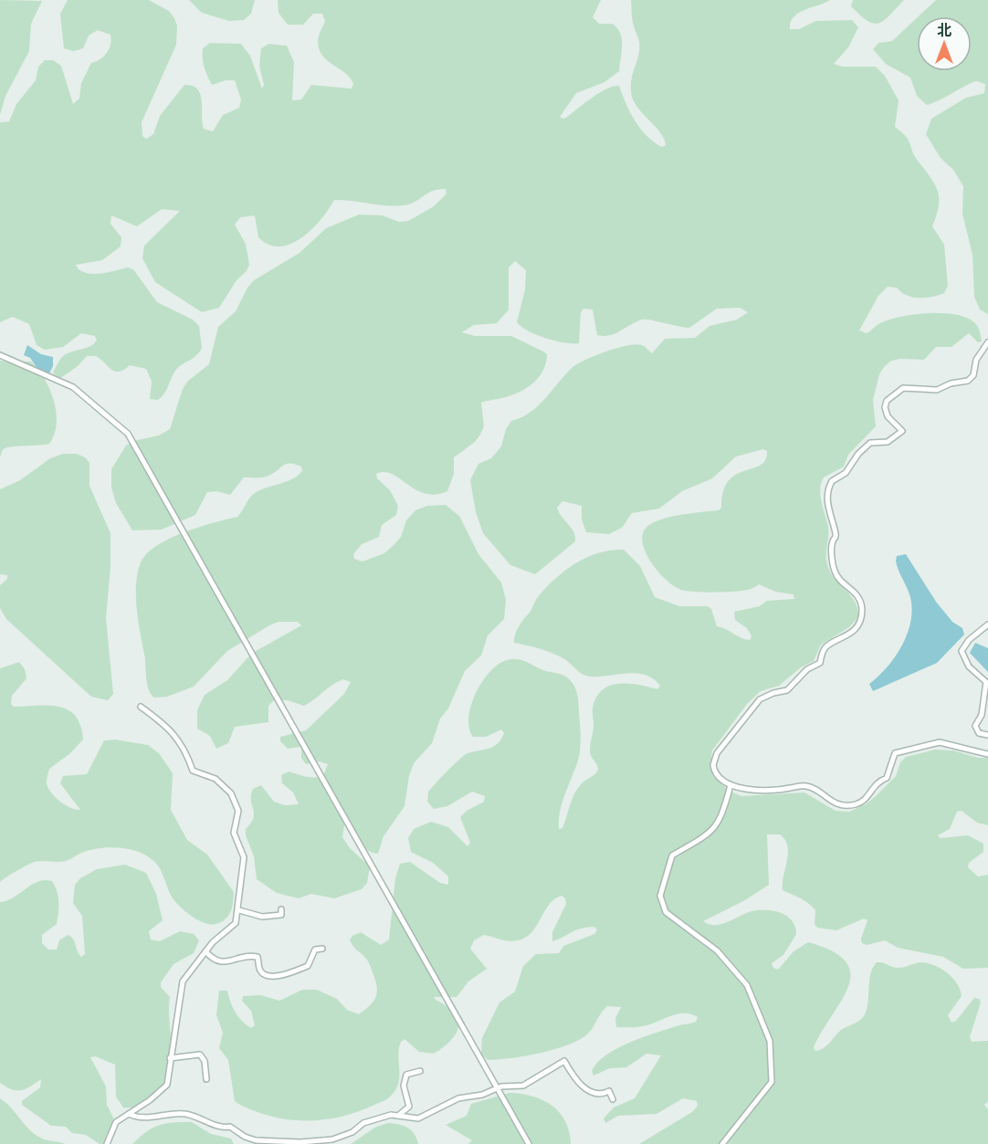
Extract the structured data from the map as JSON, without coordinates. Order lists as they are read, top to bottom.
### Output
{
  "north": "top"
}
